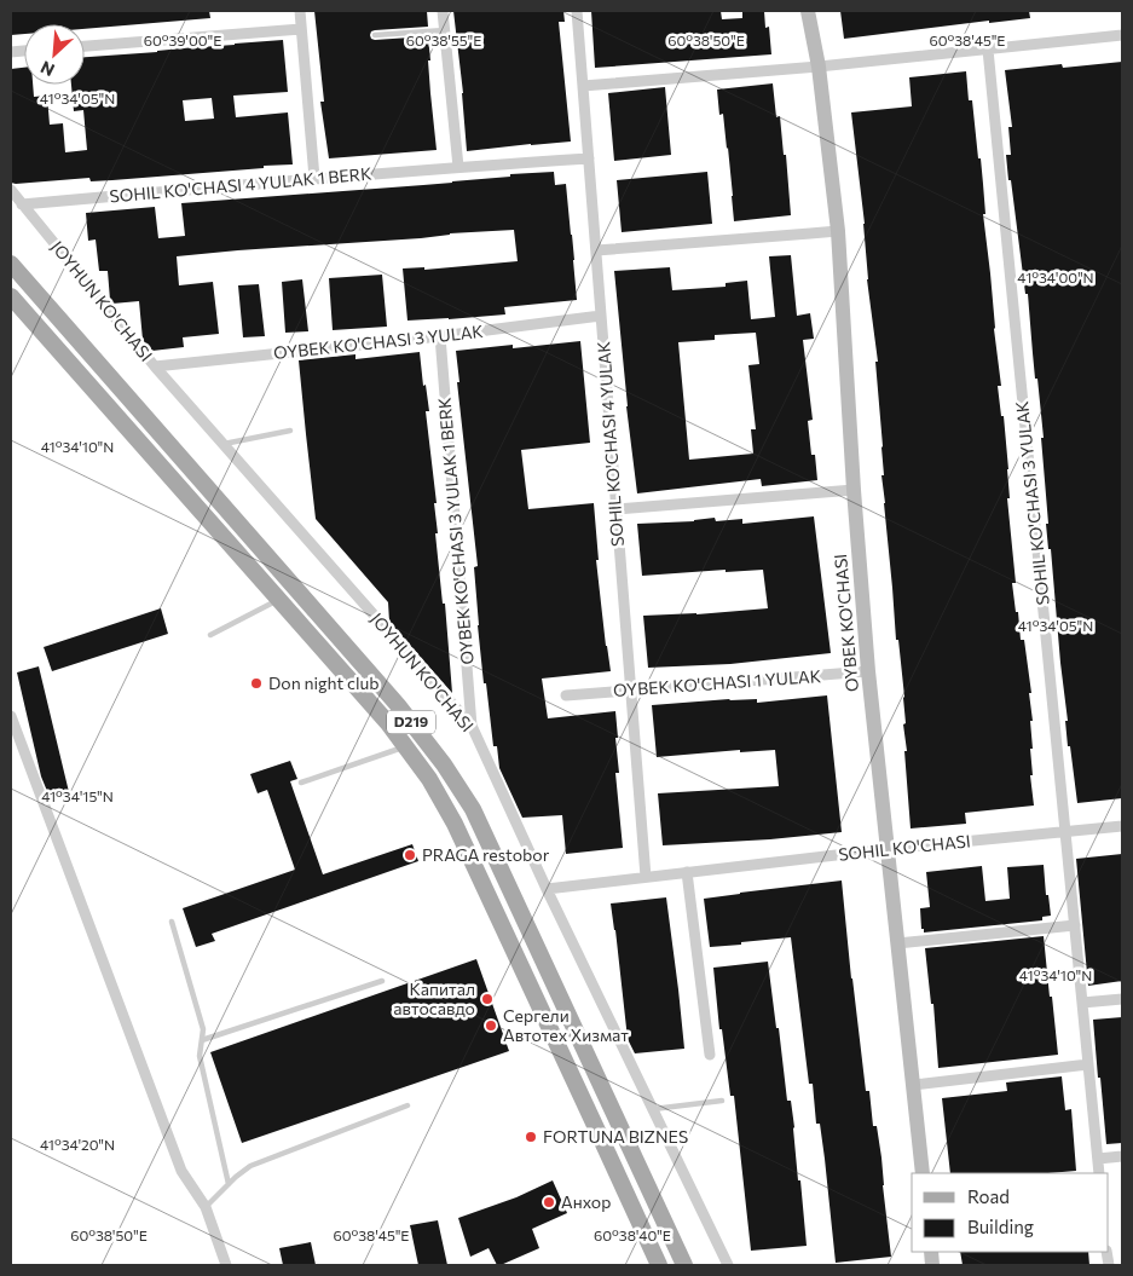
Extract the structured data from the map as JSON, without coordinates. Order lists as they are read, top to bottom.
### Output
{
  "streets": {
    "main road": ["D219"],
    "street": [
      "SOHIL KO'CHASI 4 YULAK 1 BERK",
      "JOYHUN KO'CHASI",
      "OYBEK KO'CHASI 3 YULAK",
      "SOHIL KO'CHASI 4 YULAK",
      "SOHIL KO'CHASI 3 YULAK",
      "OYBEK KO'CHASI 3 YULAK 1 BERK",
      "OYBEK KO'CHASI",
      "OYBEK KO'CHASI 1 YULAK",
      "SOHIL KO'CHASI"
    ]
  },
  "crossings": [
    ["SOHIL KO'CHASI 4 YULAK 1 BERK", "JOYHUN KO'CHASI"],
    ["SOHIL KO'CHASI 4 YULAK 1 BERK", "SOHIL KO'CHASI 4 YULAK"],
    ["JOYHUN KO'CHASI", "OYBEK KO'CHASI 3 YULAK"],
    ["JOYHUN KO'CHASI", "OYBEK KO'CHASI 3 YULAK 1 BERK"],
    ["JOYHUN KO'CHASI", "SOHIL KO'CHASI"],
    ["OYBEK KO'CHASI 3 YULAK", "SOHIL KO'CHASI 4 YULAK"],
    ["OYBEK KO'CHASI 3 YULAK", "OYBEK KO'CHASI 3 YULAK 1 BERK"],
    ["SOHIL KO'CHASI 4 YULAK", "OYBEK KO'CHASI 1 YULAK"],
    ["SOHIL KO'CHASI 4 YULAK", "SOHIL KO'CHASI"],
    ["SOHIL KO'CHASI 3 YULAK", "SOHIL KO'CHASI"],
    ["OYBEK KO'CHASI", "OYBEK KO'CHASI 1 YULAK"],
    ["OYBEK KO'CHASI", "SOHIL KO'CHASI"]
  ],
  "places": [
    "Don night club",
    "PRAGA restobor",
    "Капитал автосавдо",
    "Сергели Автотех Хизмат",
    "FORTUNA BIZNES",
    "Анхор"
  ],
  "legend": ["Road", "Building"],
  "north": "bottom left",
  "coordinates": [
    "60°39'00\"E",
    "60°38'55\"E",
    "60°38'50\"E",
    "60°38'45\"E",
    "41°34'05\"N",
    "41°34'00\"N",
    "41°34'10\"N",
    "41°34'15\"N",
    "41°34'20\"N",
    "60°38'40\"E"
  ]
}
